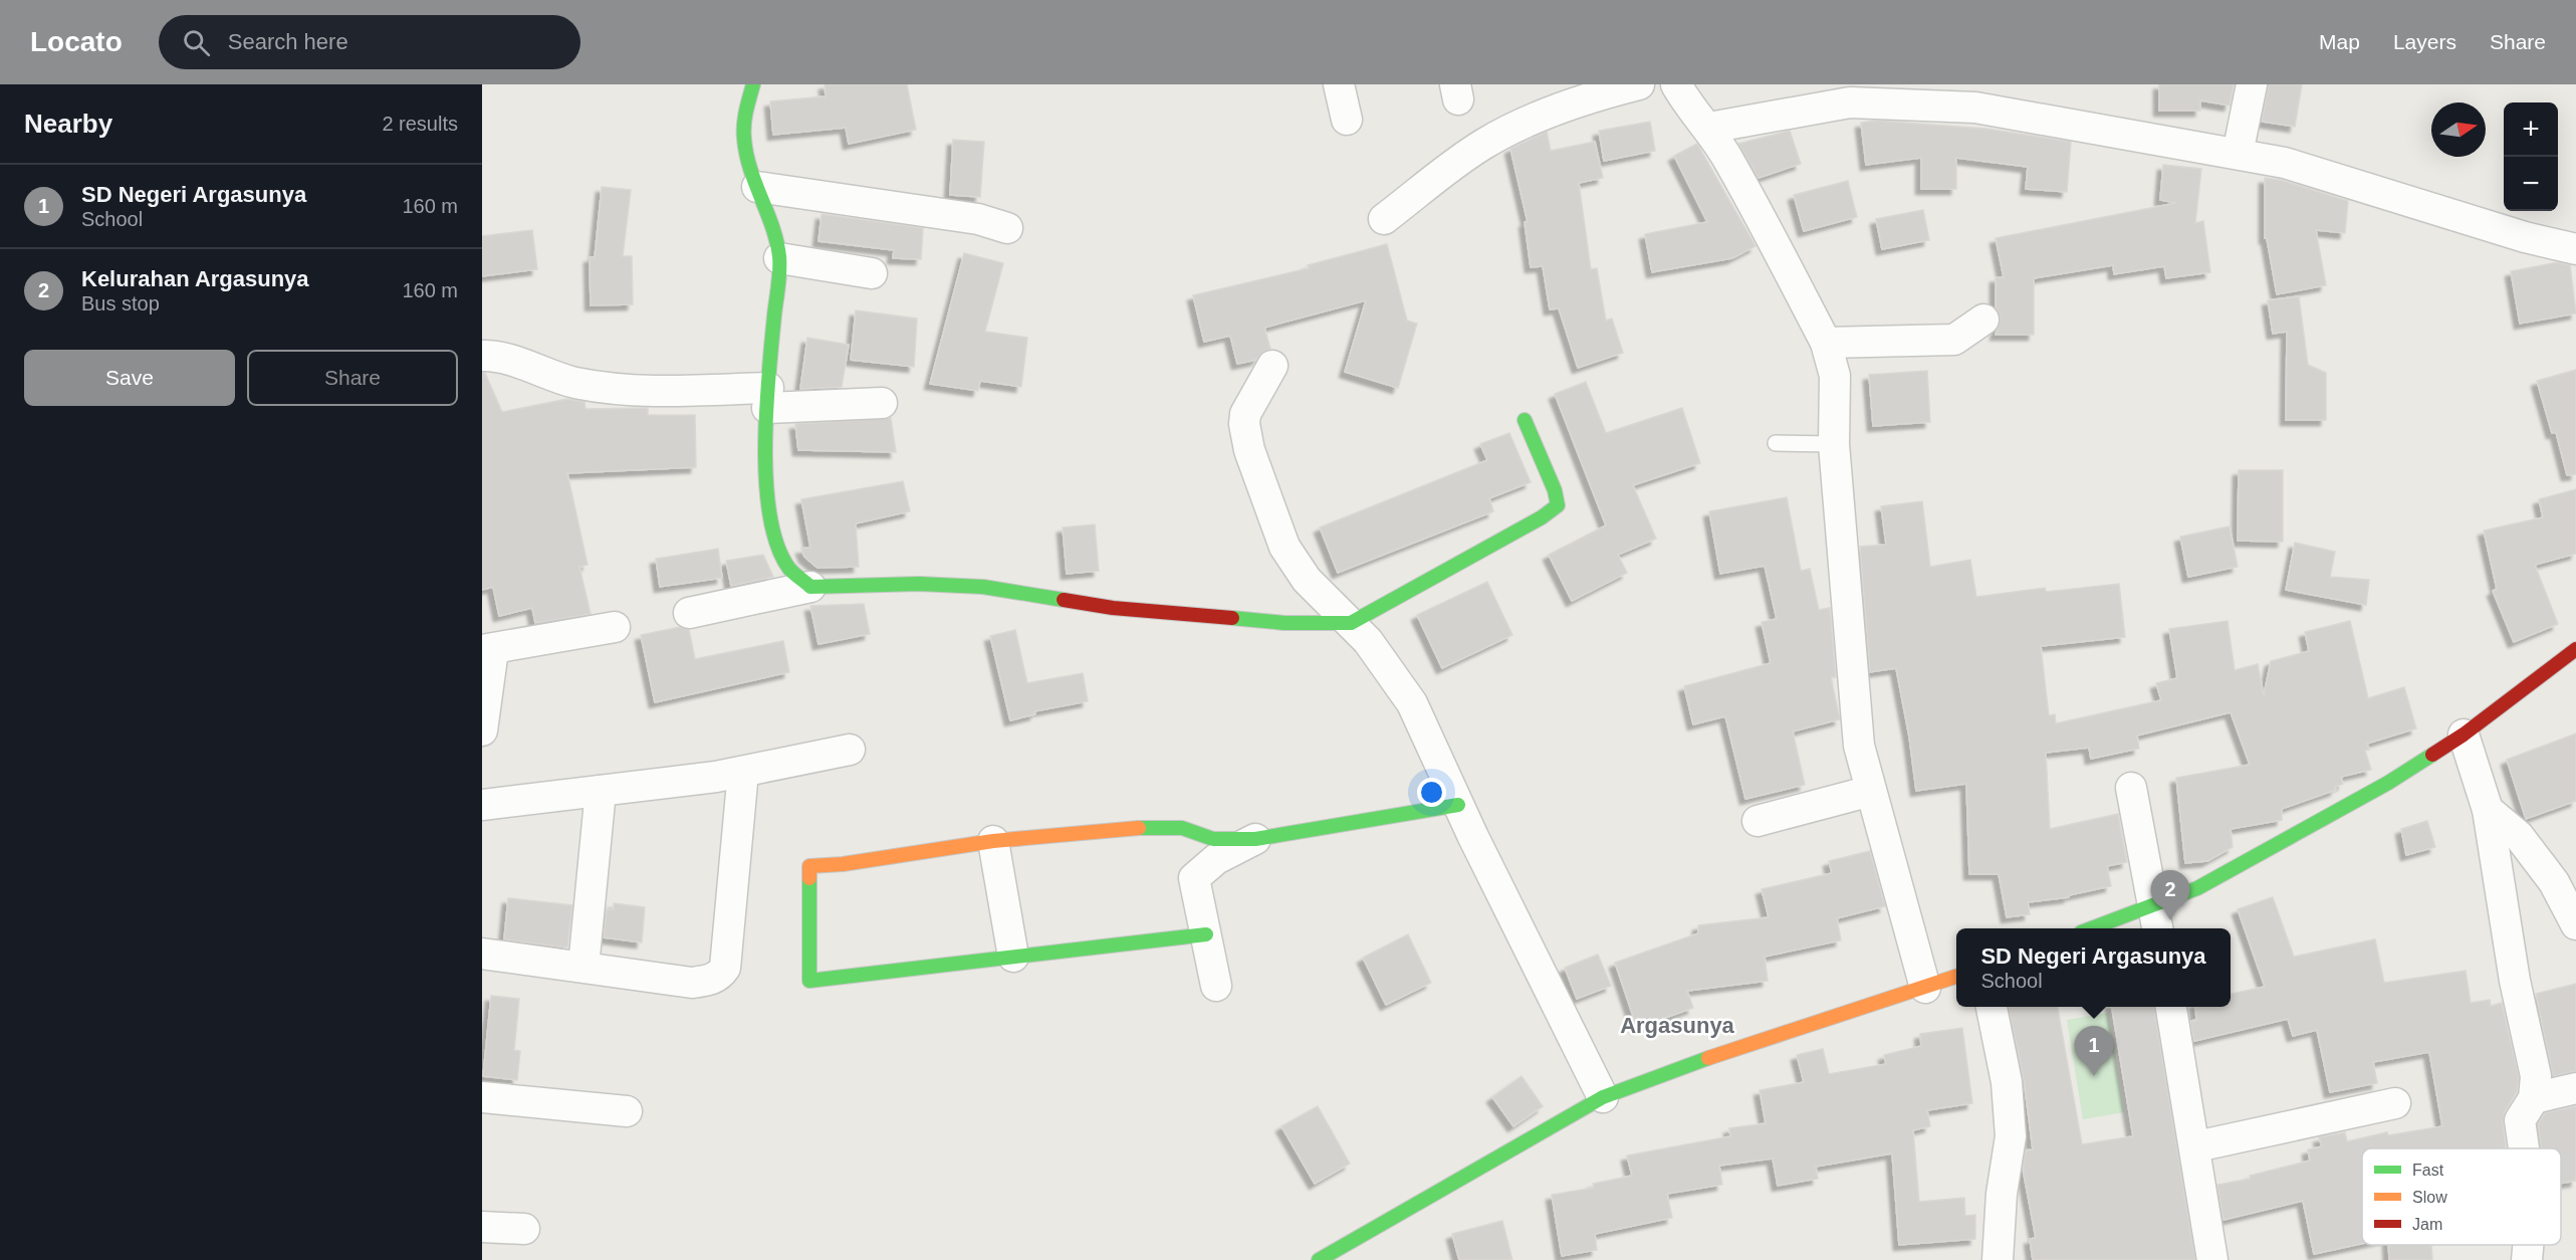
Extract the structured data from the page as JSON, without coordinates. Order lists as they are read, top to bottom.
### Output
{
  "districts": ["Argasunya"],
  "legend": ["Fast", "Slow", "Jam"],
  "north": "right",
  "page": {
    "header": "Locato",
    "search": "Search here",
    "nav": ["Map", "Layers", "Share"],
    "heading": ["Nearby", "2 results"],
    "map_buttons": ["+", "−"],
    "list": [
      {
        "mark": "1",
        "name": "SD Negeri Argasunya",
        "note": "School",
        "value": "160 m"
      },
      {
        "mark": "2",
        "name": "Kelurahan Argasunya",
        "note": "Bus stop",
        "value": "160 m"
      }
    ],
    "buttons": ["Save", "Share"],
    "pins": ["2", "1"],
    "popup": ["SD Negeri Argasunya", "School"]
  }
}
